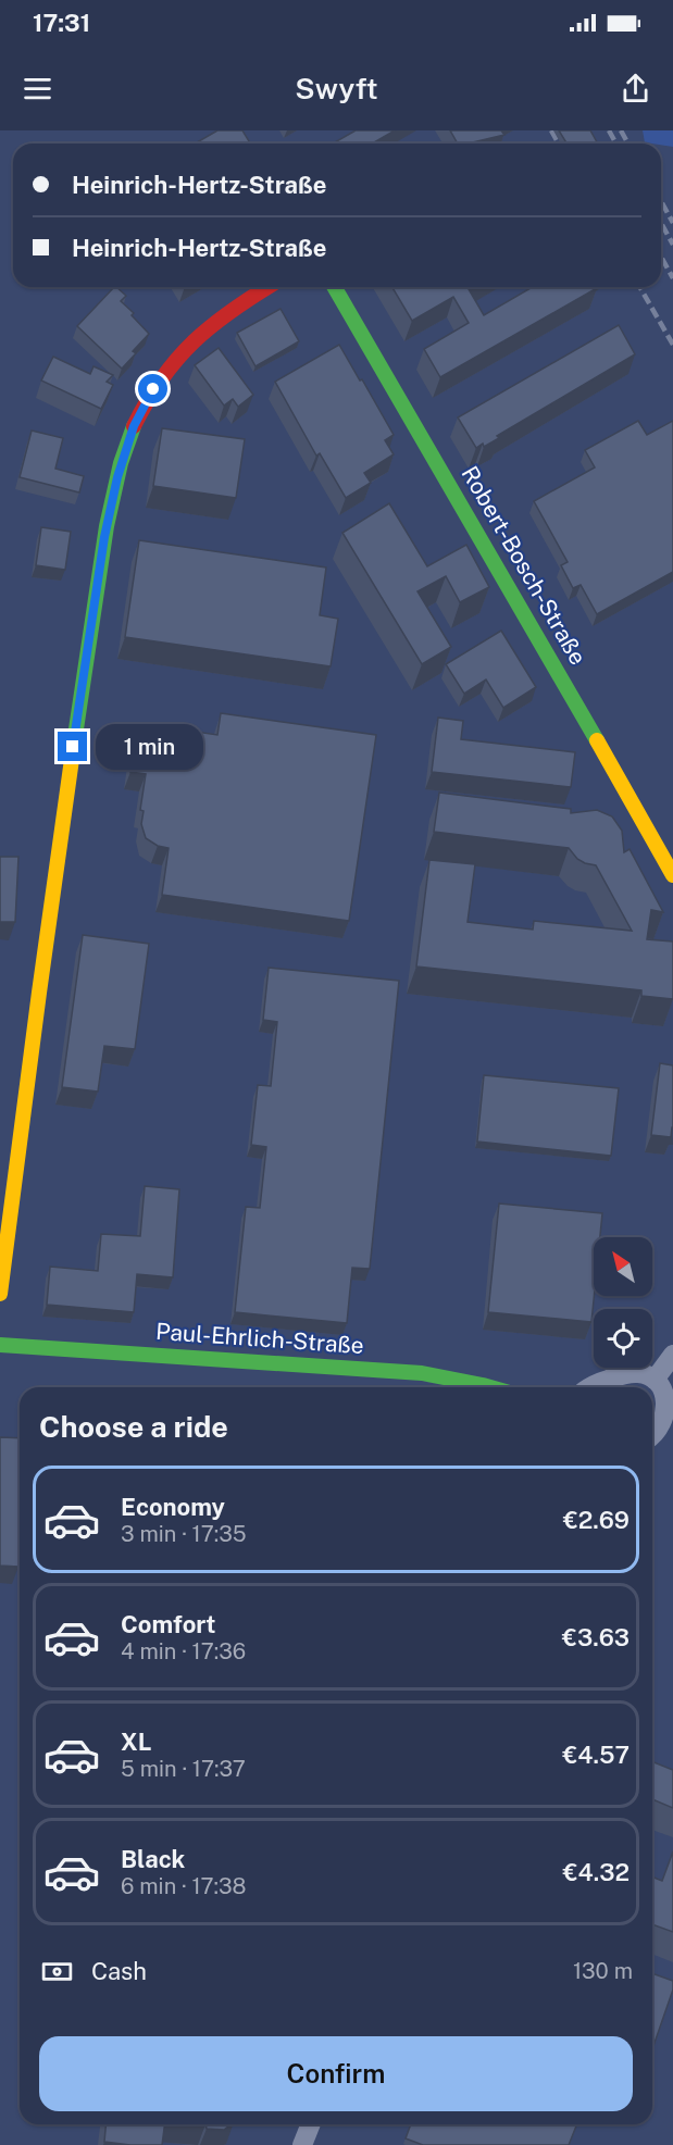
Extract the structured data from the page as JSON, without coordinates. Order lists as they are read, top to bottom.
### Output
{
  "streets": {
    "street": ["Robert-Bosch-Straße", "Paul-Ehrlich-Straße"]
  },
  "north": "top left",
  "page": {
    "status": "17:31",
    "header": "Swyft",
    "banner": ["Heinrich-Hertz-Straße", "Heinrich-Hertz-Straße"],
    "bubble": "1 min",
    "heading": "Choose a ride",
    "list": [
      {
        "name": "Economy",
        "note": "3 min · 17:35",
        "value": "€2.69"
      },
      {
        "name": "Comfort",
        "note": "4 min · 17:36",
        "value": "€3.63"
      },
      {
        "name": "XL",
        "note": "5 min · 17:37",
        "value": "€4.57"
      },
      {
        "name": "Black",
        "note": "6 min · 17:38",
        "value": "€4.32"
      }
    ],
    "pay": ["Cash", "130 m"],
    "buttons": "Confirm"
  }
}
